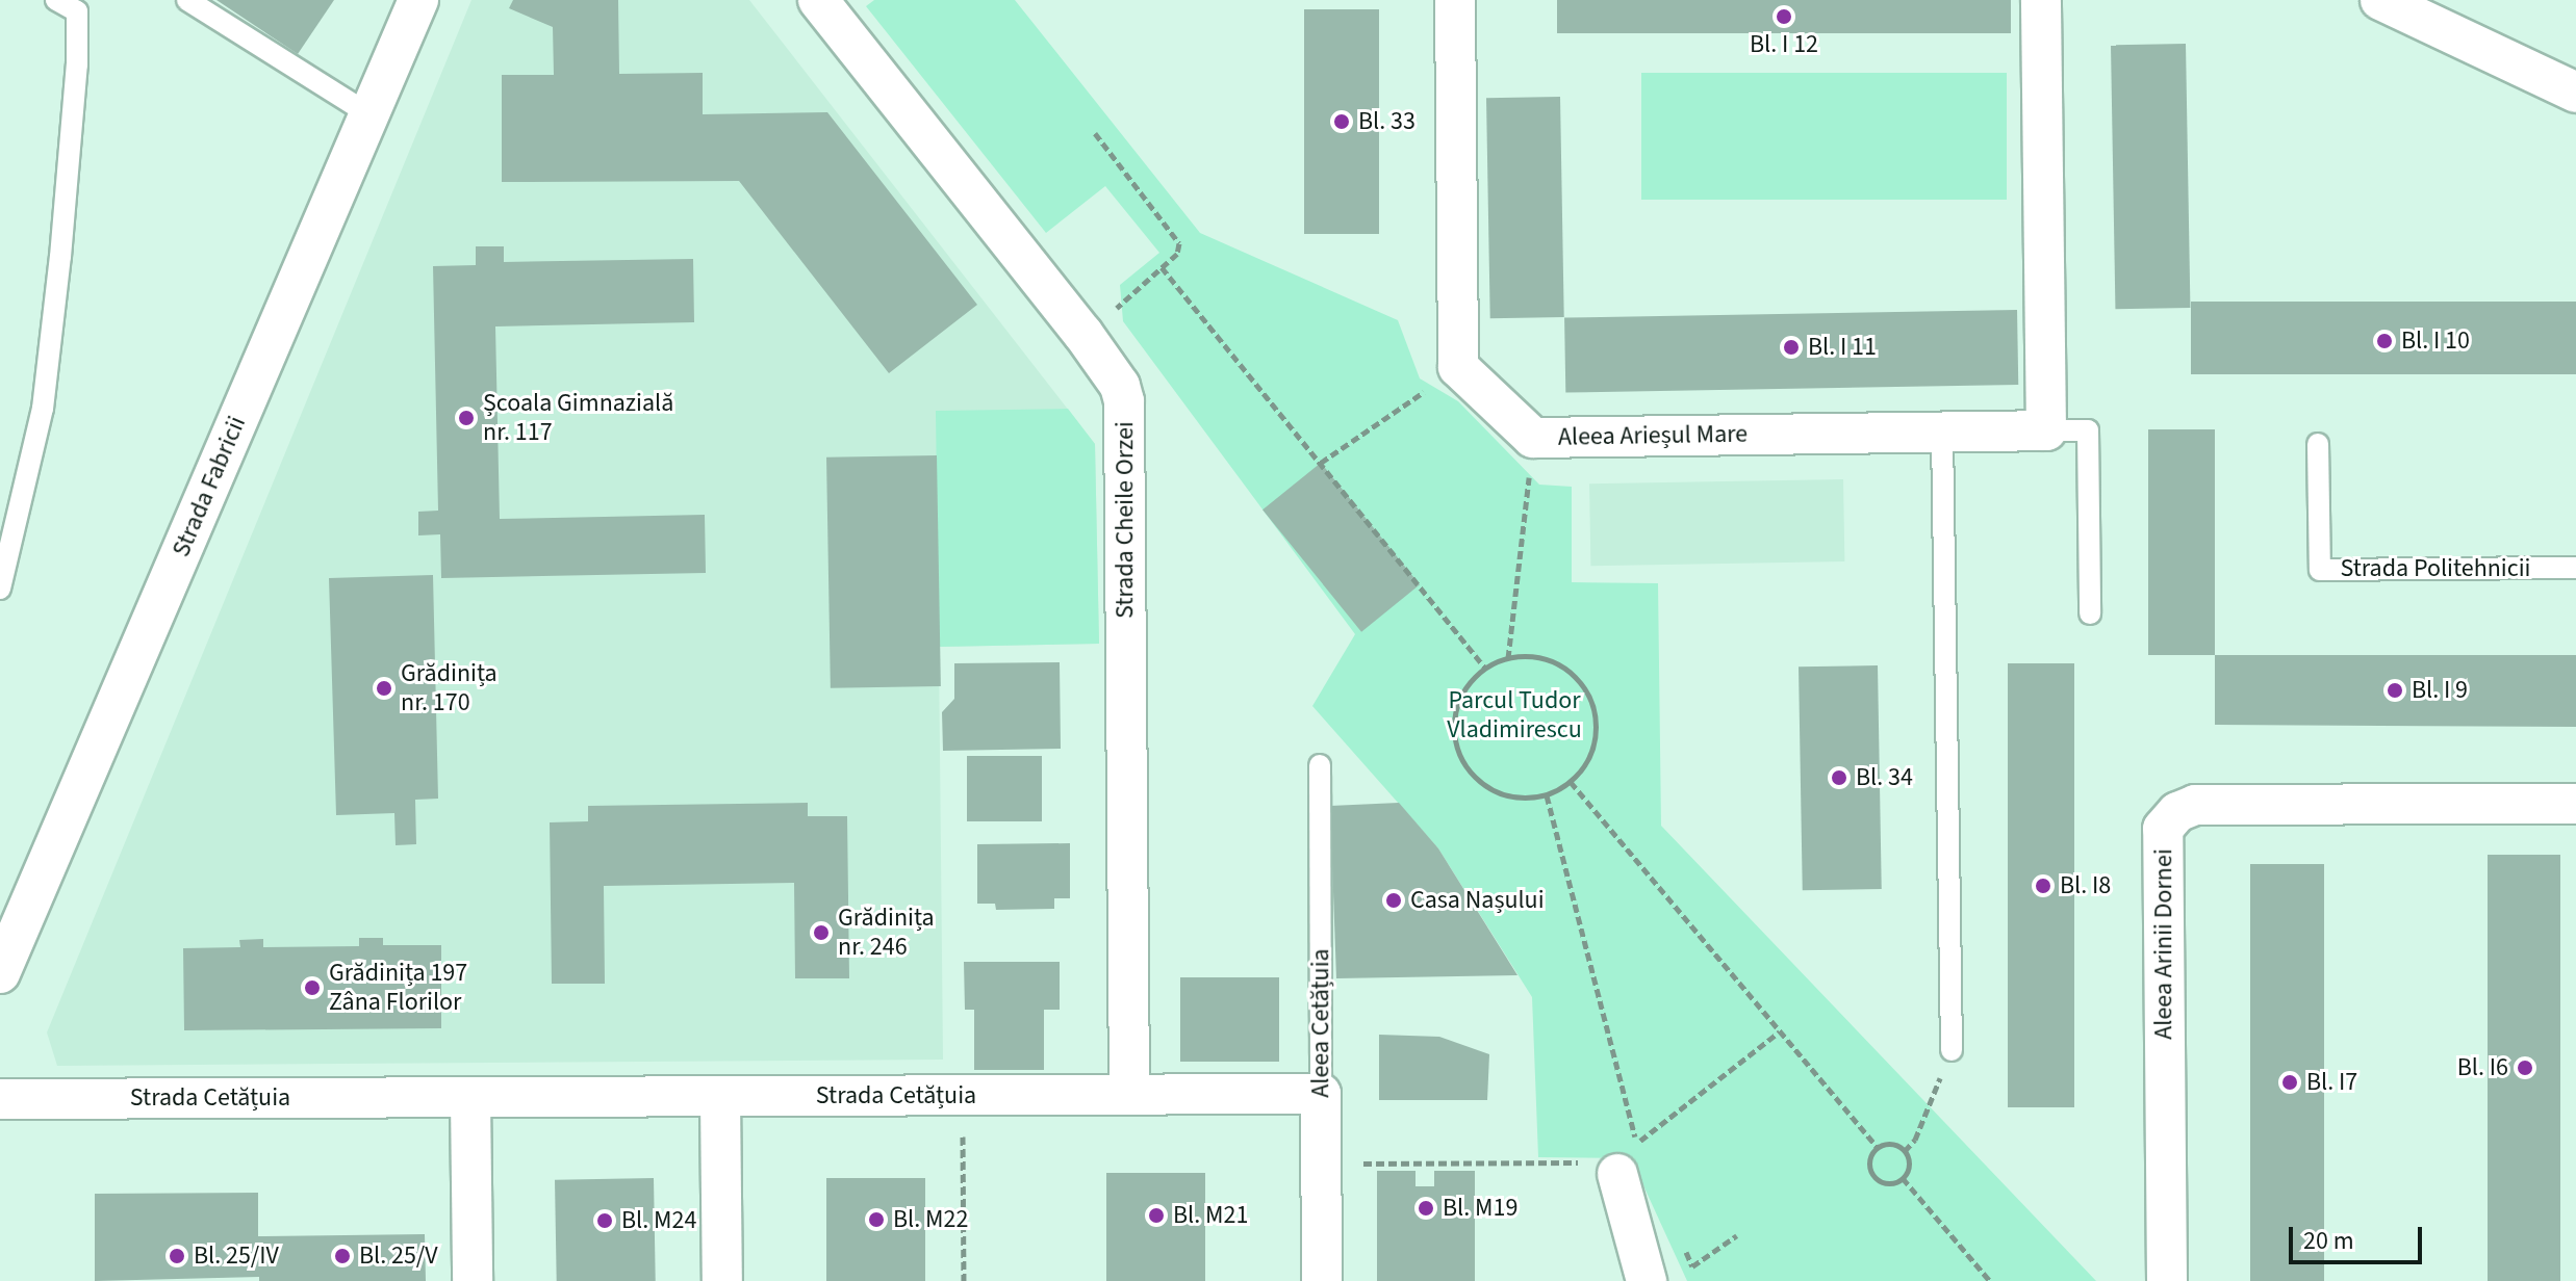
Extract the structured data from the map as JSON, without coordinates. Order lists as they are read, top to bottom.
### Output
{
  "streets": {
    "street": [
      "Aleea Arieșul Mare",
      "Strada Fabricii",
      "Strada Cheile Orzei",
      "Aleea Arinii Dornei",
      "Aleea Cetățuia",
      "Strada Cetățuia"
    ],
    "lane": ["Strada Politehnicii"]
  },
  "crossings": [
    ["Strada Cheile Orzei", "Strada Cetățuia"],
    ["Aleea Cetățuia", "Strada Cetățuia"]
  ],
  "parks": ["Parcul Tudor Vladimirescu"],
  "places": [
    "Bl. I 12",
    "Bl. 33",
    "Bl. I 10",
    "Bl. I 11",
    "Școala Gimnazială nr. 117",
    "Grădinița nr. 170",
    "Bl. I 9",
    "Bl. 34",
    "Bl. I8",
    "Casa Nașului",
    "Grădinița nr. 246",
    "Grădinița 197 Zâna Florilor",
    "Bl. I6",
    "Bl. I7",
    "Bl. M19",
    "Bl. M21",
    "Bl. M22",
    "Bl. M24",
    "Bl. 25/IV",
    "Bl. 25/V"
  ],
  "scale_bar": "20 m"
}
